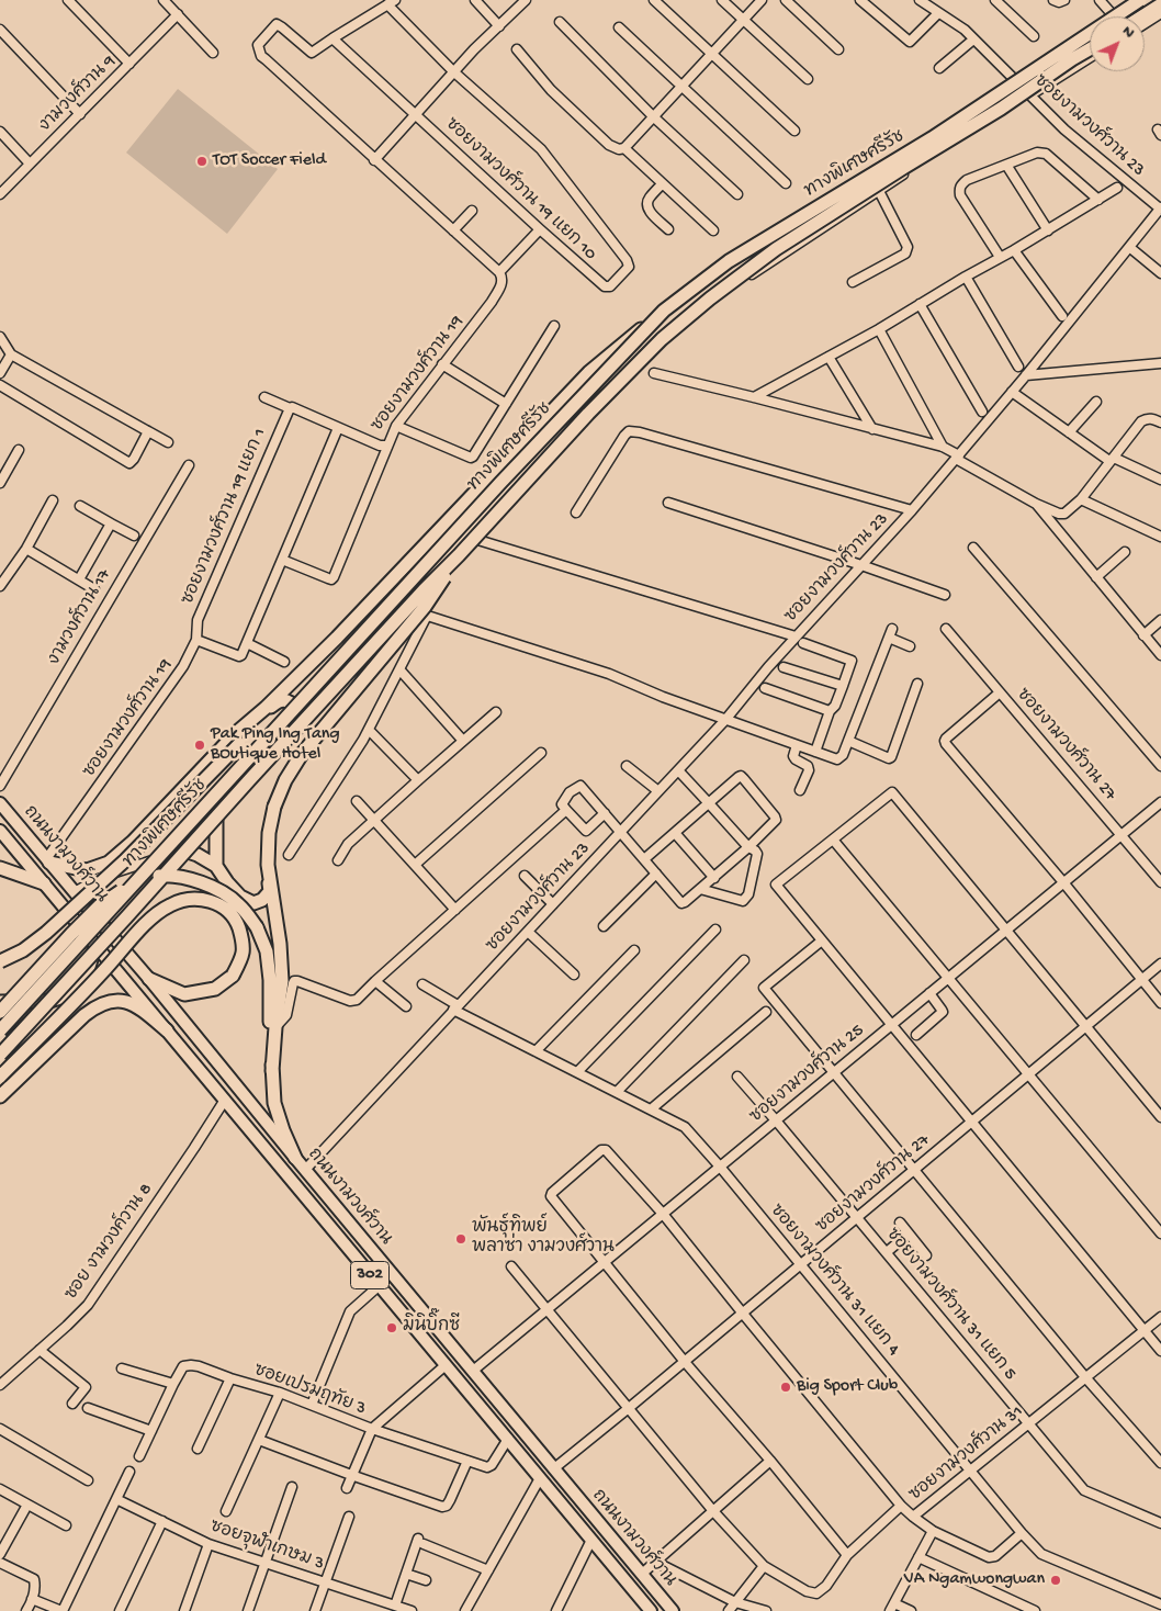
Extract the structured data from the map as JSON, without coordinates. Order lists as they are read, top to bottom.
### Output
{
  "streets": {
    "highway": ["ทางพิเศษศรีรัช"],
    "main road": ["ถนนงามวงศ์วาน", "302"],
    "street": [
      "งามวงศ์วาน 9",
      "ซอยงามวงศ์วาน 23",
      "ซอยงามวงศ์วาน 19 แยก 10",
      "ซอยงามวงศ์วาน 19",
      "ซอยงามวงศ์วาน 19 แยก 1",
      "งามวงศ์วาน 17",
      "ซอยงามวงศ์วาน 27",
      "ซอยงามวงศ์วาน 25",
      "ซอย งามวงค์วาน 8",
      "ซอยงามวงศ์วาน 31 แยก 4",
      "ซอยงามวงศ์วาน 31 แยก 5",
      "ซอยเปรมฤทัย 3",
      "ซอยงามวงศ์วาน 31",
      "ซอยจุฬาเกษม 3"
    ]
  },
  "crossings": [
    ["ซอยงามวงศ์วาน 23", "ถนนงามวงศ์วาน"],
    ["ซอยงามวงศ์วาน 23", "ซอยงามวงศ์วาน 31 แยก 4"],
    ["ซอยงามวงศ์วาน 19", "ซอยงามวงศ์วาน 19 แยก 1"],
    ["ซอยงามวงศ์วาน 19", "ถนนงามวงศ์วาน"],
    ["ซอยงามวงศ์วาน 27", "ถนนงามวงศ์วาน"],
    ["ซอยงามวงศ์วาน 27", "ซอยงามวงศ์วาน 25"],
    ["ซอยงามวงศ์วาน 27", "ซอยงามวงศ์วาน 31 แยก 4"],
    ["ซอยงามวงศ์วาน 27", "ซอยงามวงศ์วาน 31 แยก 5"],
    ["ถนนงามวงศ์วาน", "ซอยงามวงศ์วาน 25"],
    ["ถนนงามวงศ์วาน", "ซอย งามวงค์วาน 8"],
    ["ถนนงามวงศ์วาน", "ซอยเปรมฤทัย 3"],
    ["ซอยงามวงศ์วาน 25", "ซอยงามวงศ์วาน 31 แยก 4"],
    ["ซอยงามวงศ์วาน 25", "ซอยงามวงศ์วาน 31 แยก 5"],
    ["ซอยงามวงศ์วาน 31 แยก 4", "ซอยงามวงศ์วาน 31"],
    ["ซอยงามวงศ์วาน 31 แยก 5", "ซอยงามวงศ์วาน 31"]
  ],
  "places": [
    "TOT Soccer Field",
    "Pak Ping Ing Tang BOutique Hotel",
    "พันธุ์ทิพย์ พลาซ่า งามวงศ์วาน",
    "มินิบิ๊กซี",
    "Big Sport Club",
    "VA Ngamwongwan"
  ],
  "north": "top right"
}
